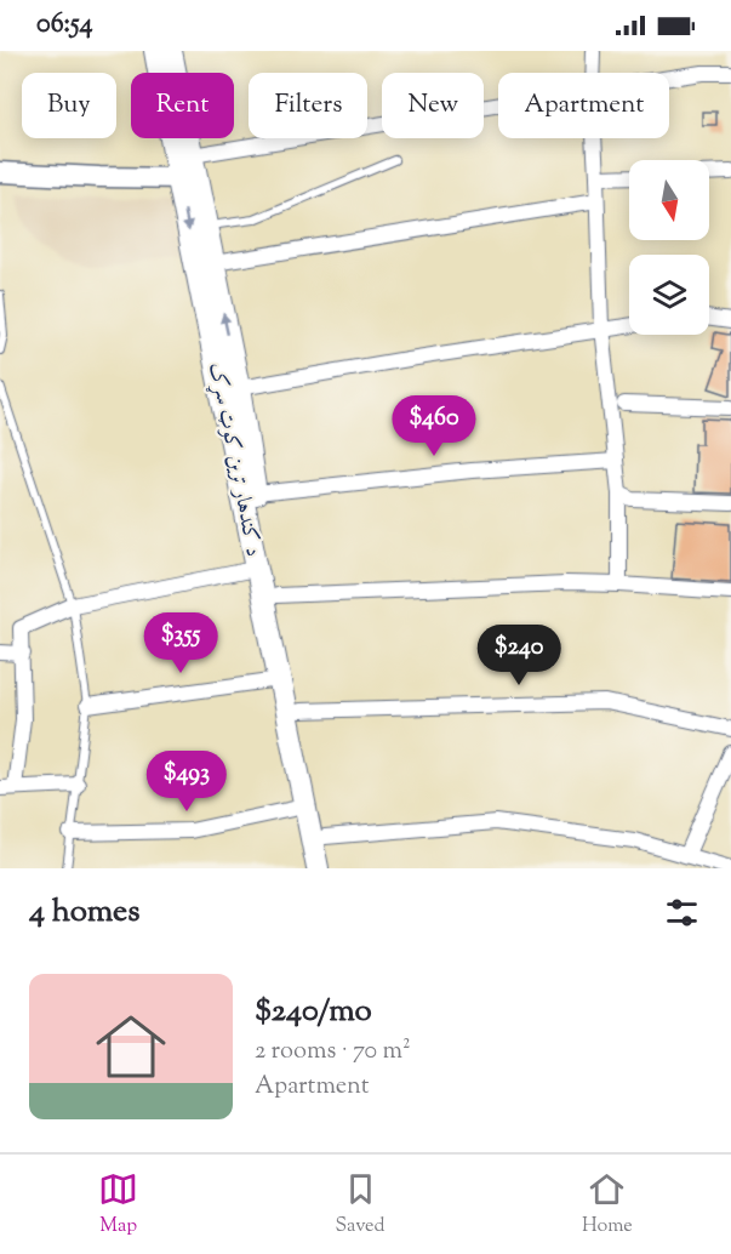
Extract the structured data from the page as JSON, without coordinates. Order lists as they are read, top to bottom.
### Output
{
  "streets": {
    "main road": ["د کندهار ترين کوټ سړک"]
  },
  "north": "bottom",
  "page": {
    "status": "06:54",
    "chip": [
      "Buy",
      "Rent",
      "Filters",
      "New",
      "Apartment"
    ],
    "price": [
      "$460",
      "$355",
      "$240",
      "$493"
    ],
    "heading": "4 homes",
    "list": [
      {
        "name": "$240/mo",
        "note": "2 rooms · 70 m² · Apartment"
      }
    ],
    "tabs": ["Map", "Saved", "Home"]
  }
}
